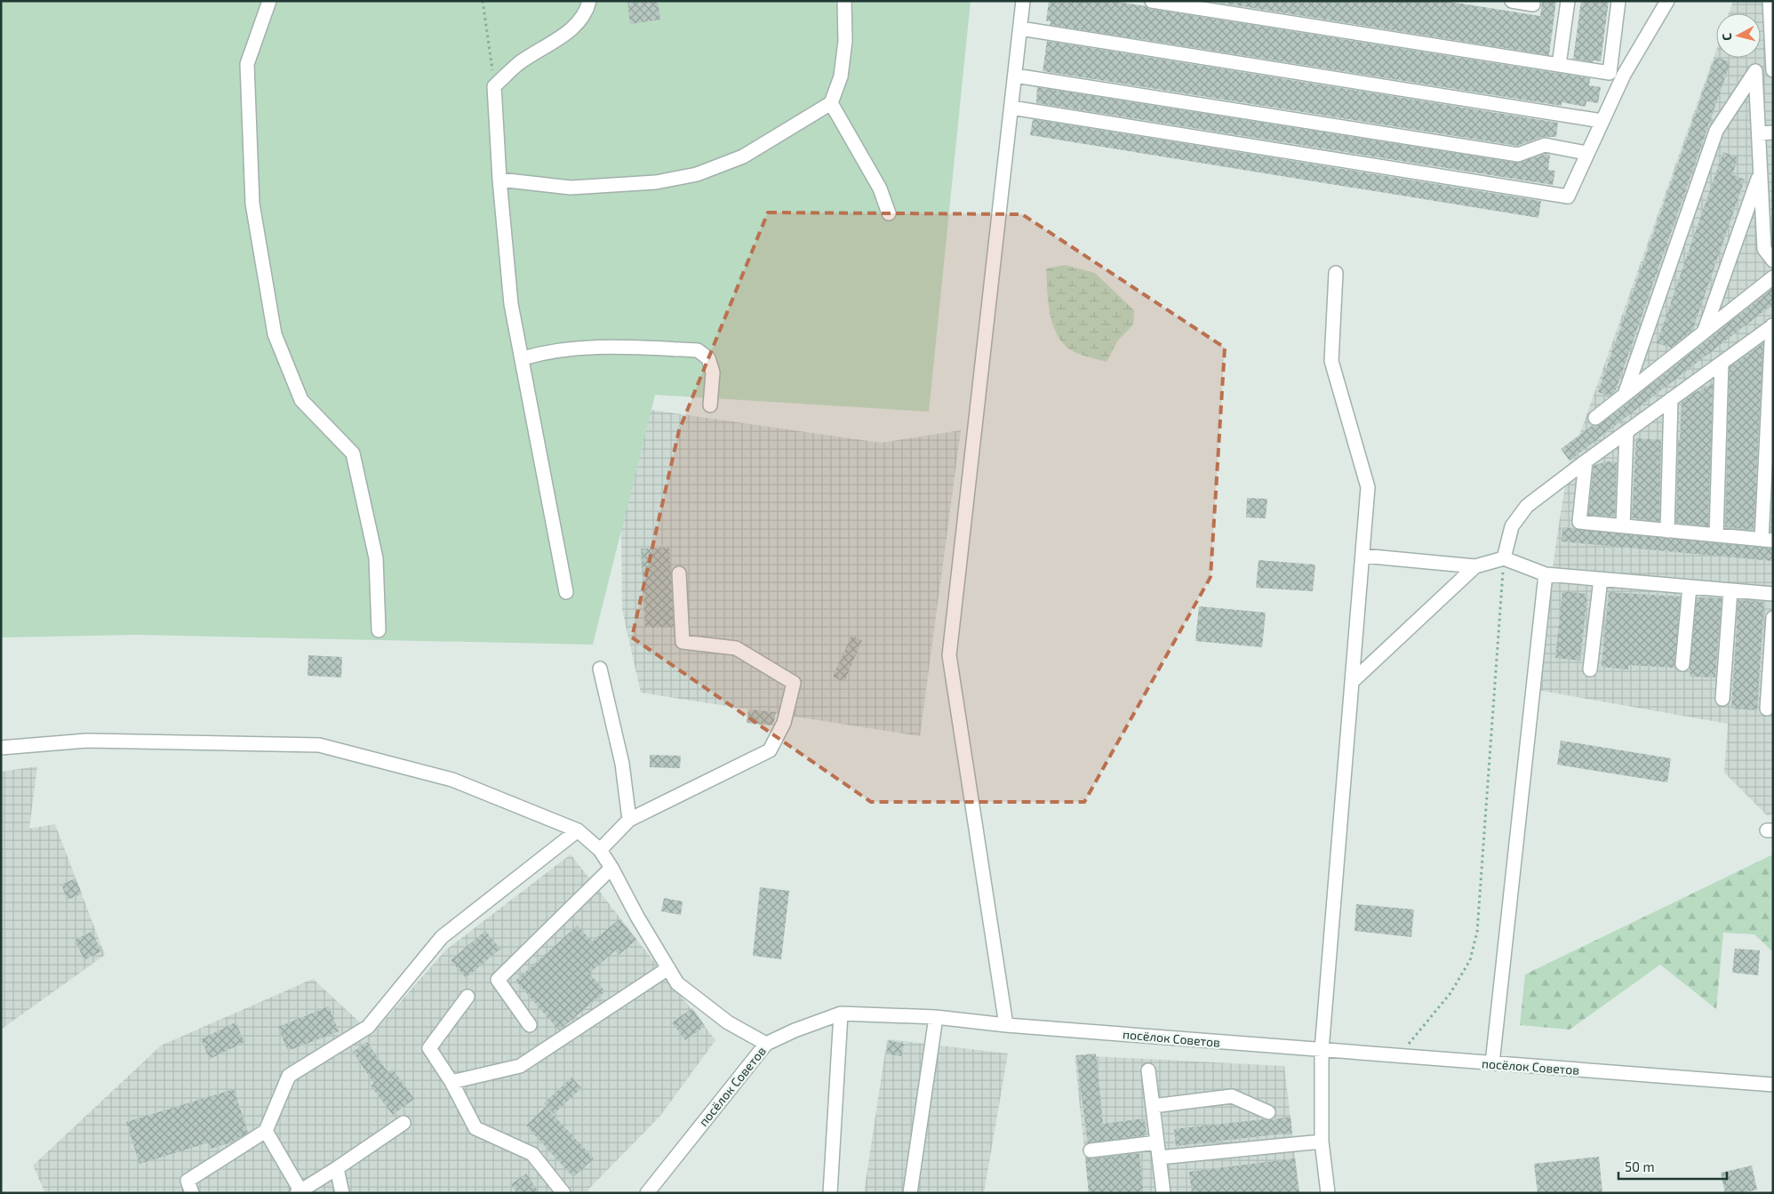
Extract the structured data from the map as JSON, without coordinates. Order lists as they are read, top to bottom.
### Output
{
  "streets": {
    "street": ["посёлок Советов"]
  },
  "scale_bar": "50 m",
  "north": "left"
}
